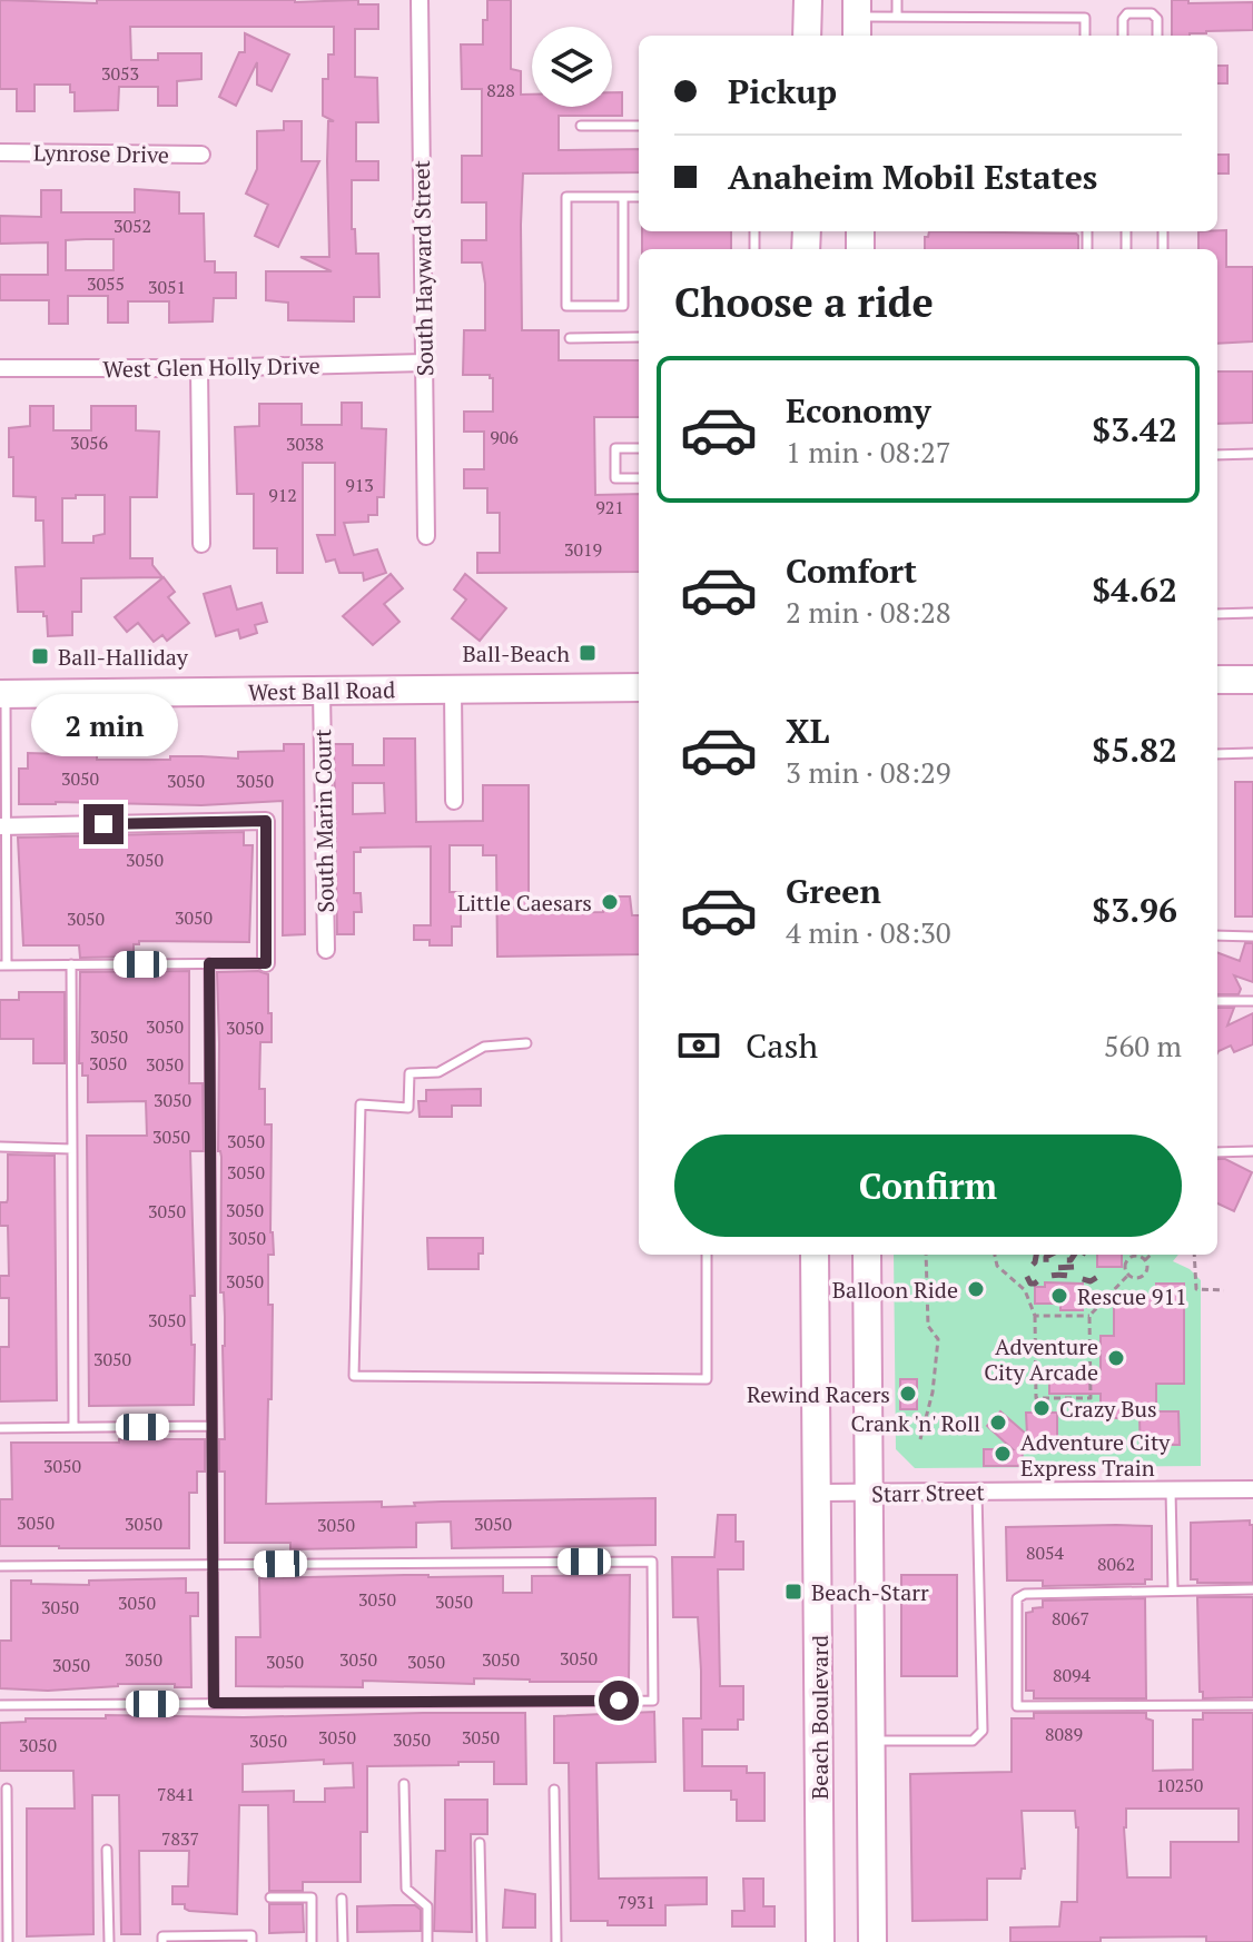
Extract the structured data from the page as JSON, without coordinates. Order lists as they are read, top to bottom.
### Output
{
  "streets": {
    "main road": ["West Ball Road", "Beach Boulevard"],
    "street": [
      "Lynrose Drive",
      "South Hayward Street",
      "West Glen Holly Drive",
      "South Marin Court",
      "Starr Street"
    ]
  },
  "crossings": [
    ["South Hayward Street", "West Glen Holly Drive"],
    ["West Ball Road", "South Marin Court"],
    ["Starr Street", "Beach Boulevard"]
  ],
  "places": {
    "transit": ["Ball-Beach", "Ball-Halliday", "Beach-Starr"],
    "other": [
      "Little Caesars",
      "Balloon Ride",
      "Rescue 911",
      "Adventure City Arcade",
      "Rewind Racers",
      "Crazy Bus",
      "Crank 'n' Roll",
      "Adventure City Express Train"
    ]
  },
  "house_numbers": [
    "3053",
    "828",
    "3052",
    "3055",
    "3051",
    "906",
    "3056",
    "3038",
    "913",
    "912",
    "921",
    "3019",
    "3050",
    "3050",
    "3050",
    "3050",
    "3050",
    "3050",
    "3050",
    "3050",
    "3050",
    "3050",
    "3050",
    "3050",
    "3050",
    "3050",
    "3050",
    "3050",
    "3050",
    "3050",
    "3050",
    "3050",
    "3050",
    "3050",
    "3050",
    "3050",
    "3050",
    "3050",
    "8054",
    "8062",
    "3050",
    "3050",
    "3050",
    "3050",
    "8067",
    "3050",
    "3050",
    "3050",
    "3050",
    "3050",
    "3050",
    "3050",
    "8094",
    "8089",
    "3050",
    "3050",
    "3050",
    "3050",
    "3050",
    "10250",
    "7841",
    "7837",
    "7931"
  ],
  "page": {
    "banner": ["Pickup", "Anaheim Mobil Estates"],
    "heading": "Choose a ride",
    "list": [
      {
        "name": "Economy",
        "note": "1 min · 08:27",
        "value": "$3.42"
      },
      {
        "name": "Comfort",
        "note": "2 min · 08:28",
        "value": "$4.62"
      },
      {
        "name": "XL",
        "note": "3 min · 08:29",
        "value": "$5.82"
      },
      {
        "name": "Green",
        "note": "4 min · 08:30",
        "value": "$3.96"
      }
    ],
    "bubble": "2 min",
    "pay": ["Cash", "560 m"],
    "buttons": "Confirm"
  }
}
